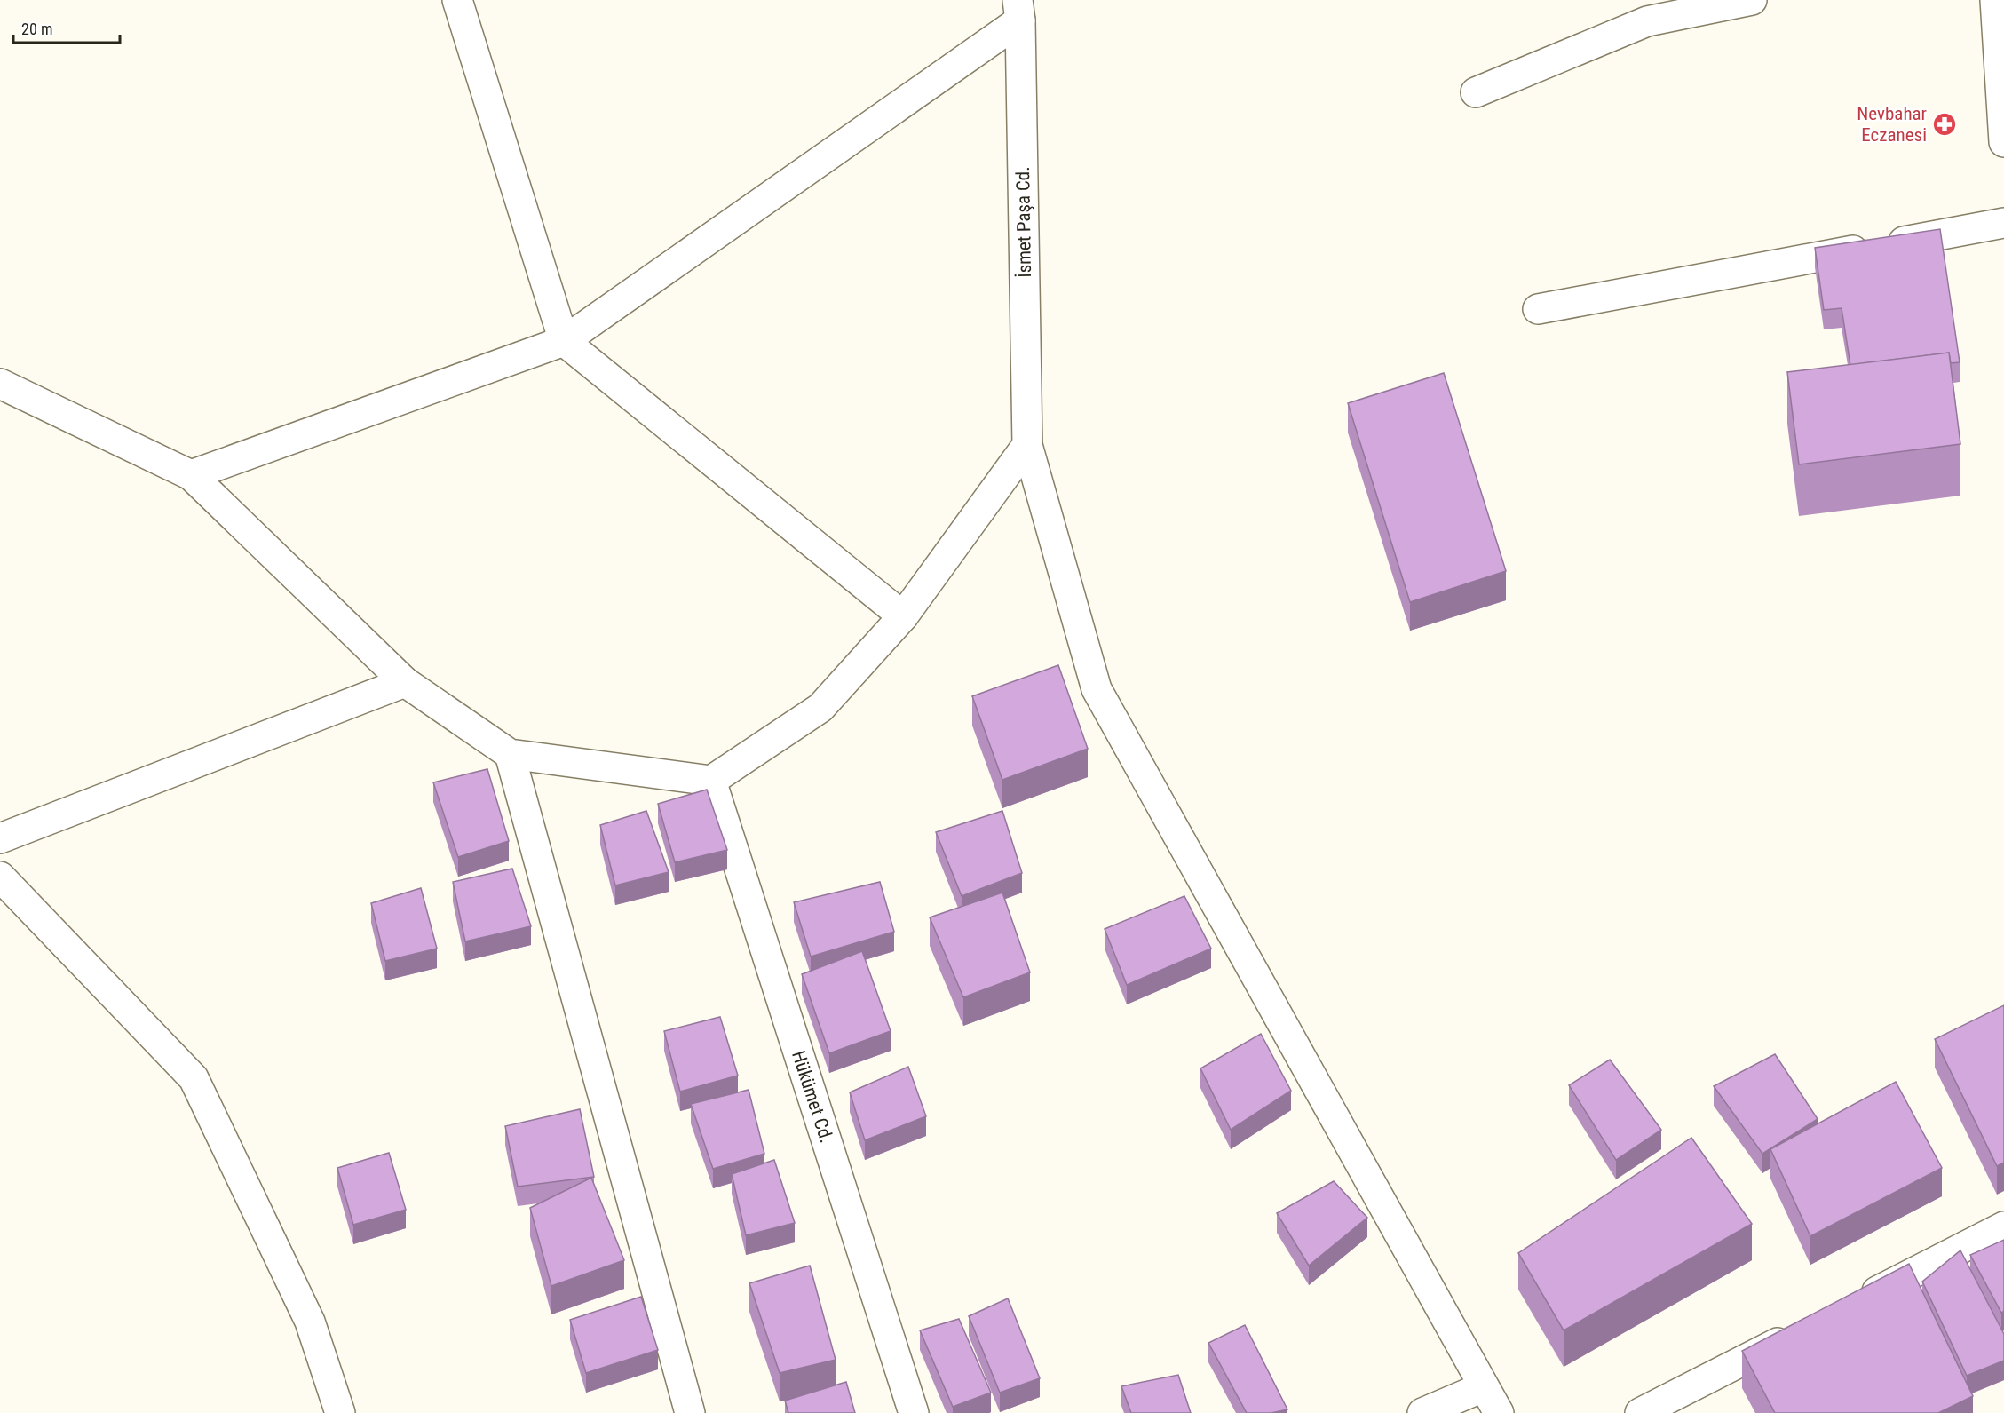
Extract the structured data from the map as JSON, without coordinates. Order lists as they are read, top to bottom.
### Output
{
  "streets": {
    "street": ["İsmet Paşa Cd.", "Hükümet Cd."]
  },
  "places": {
    "pharmacy": ["Nevbahar Eczanesi"]
  },
  "scale_bar": "20 m"
}
